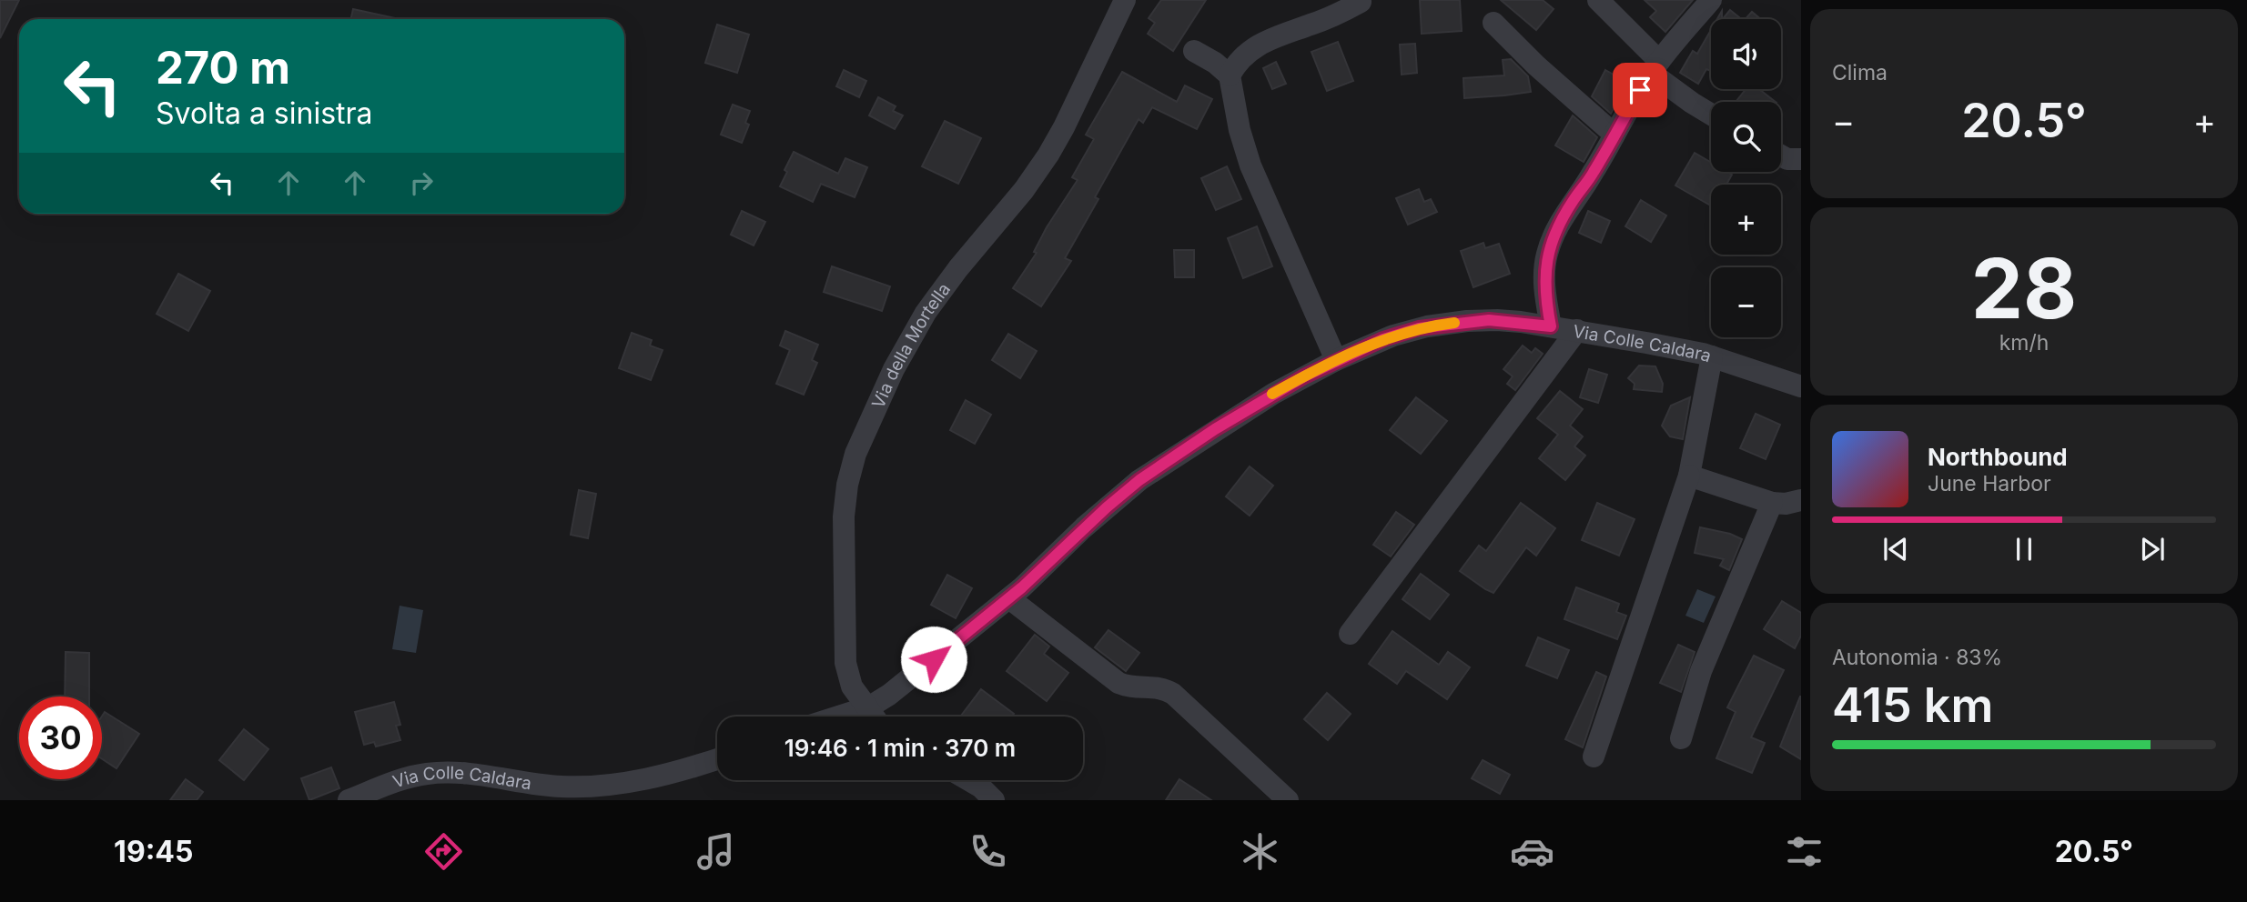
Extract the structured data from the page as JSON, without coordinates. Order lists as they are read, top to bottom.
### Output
{
  "streets": {
    "street": ["Via Colle Caldara", "Via della Mortella"]
  },
  "crossings": [
    ["Via Colle Caldara", "Via della Mortella"]
  ],
  "page": {
    "tile": [
      "Clima",
      ["28", "km/h"],
      ["Autonomia · 83%", "415 km"]
    ],
    "map_buttons": ["+", "−"],
    "turn": ["270 m", "Svolta a sinistra"],
    "heat": ["−", "20.5°", "+"],
    "song": ["Northbound", "June Harbor"],
    "limit": "30",
    "trip": "19:46 · 1 min · 370 m",
    "tabs": ["19:45", "20.5°"]
  }
}
